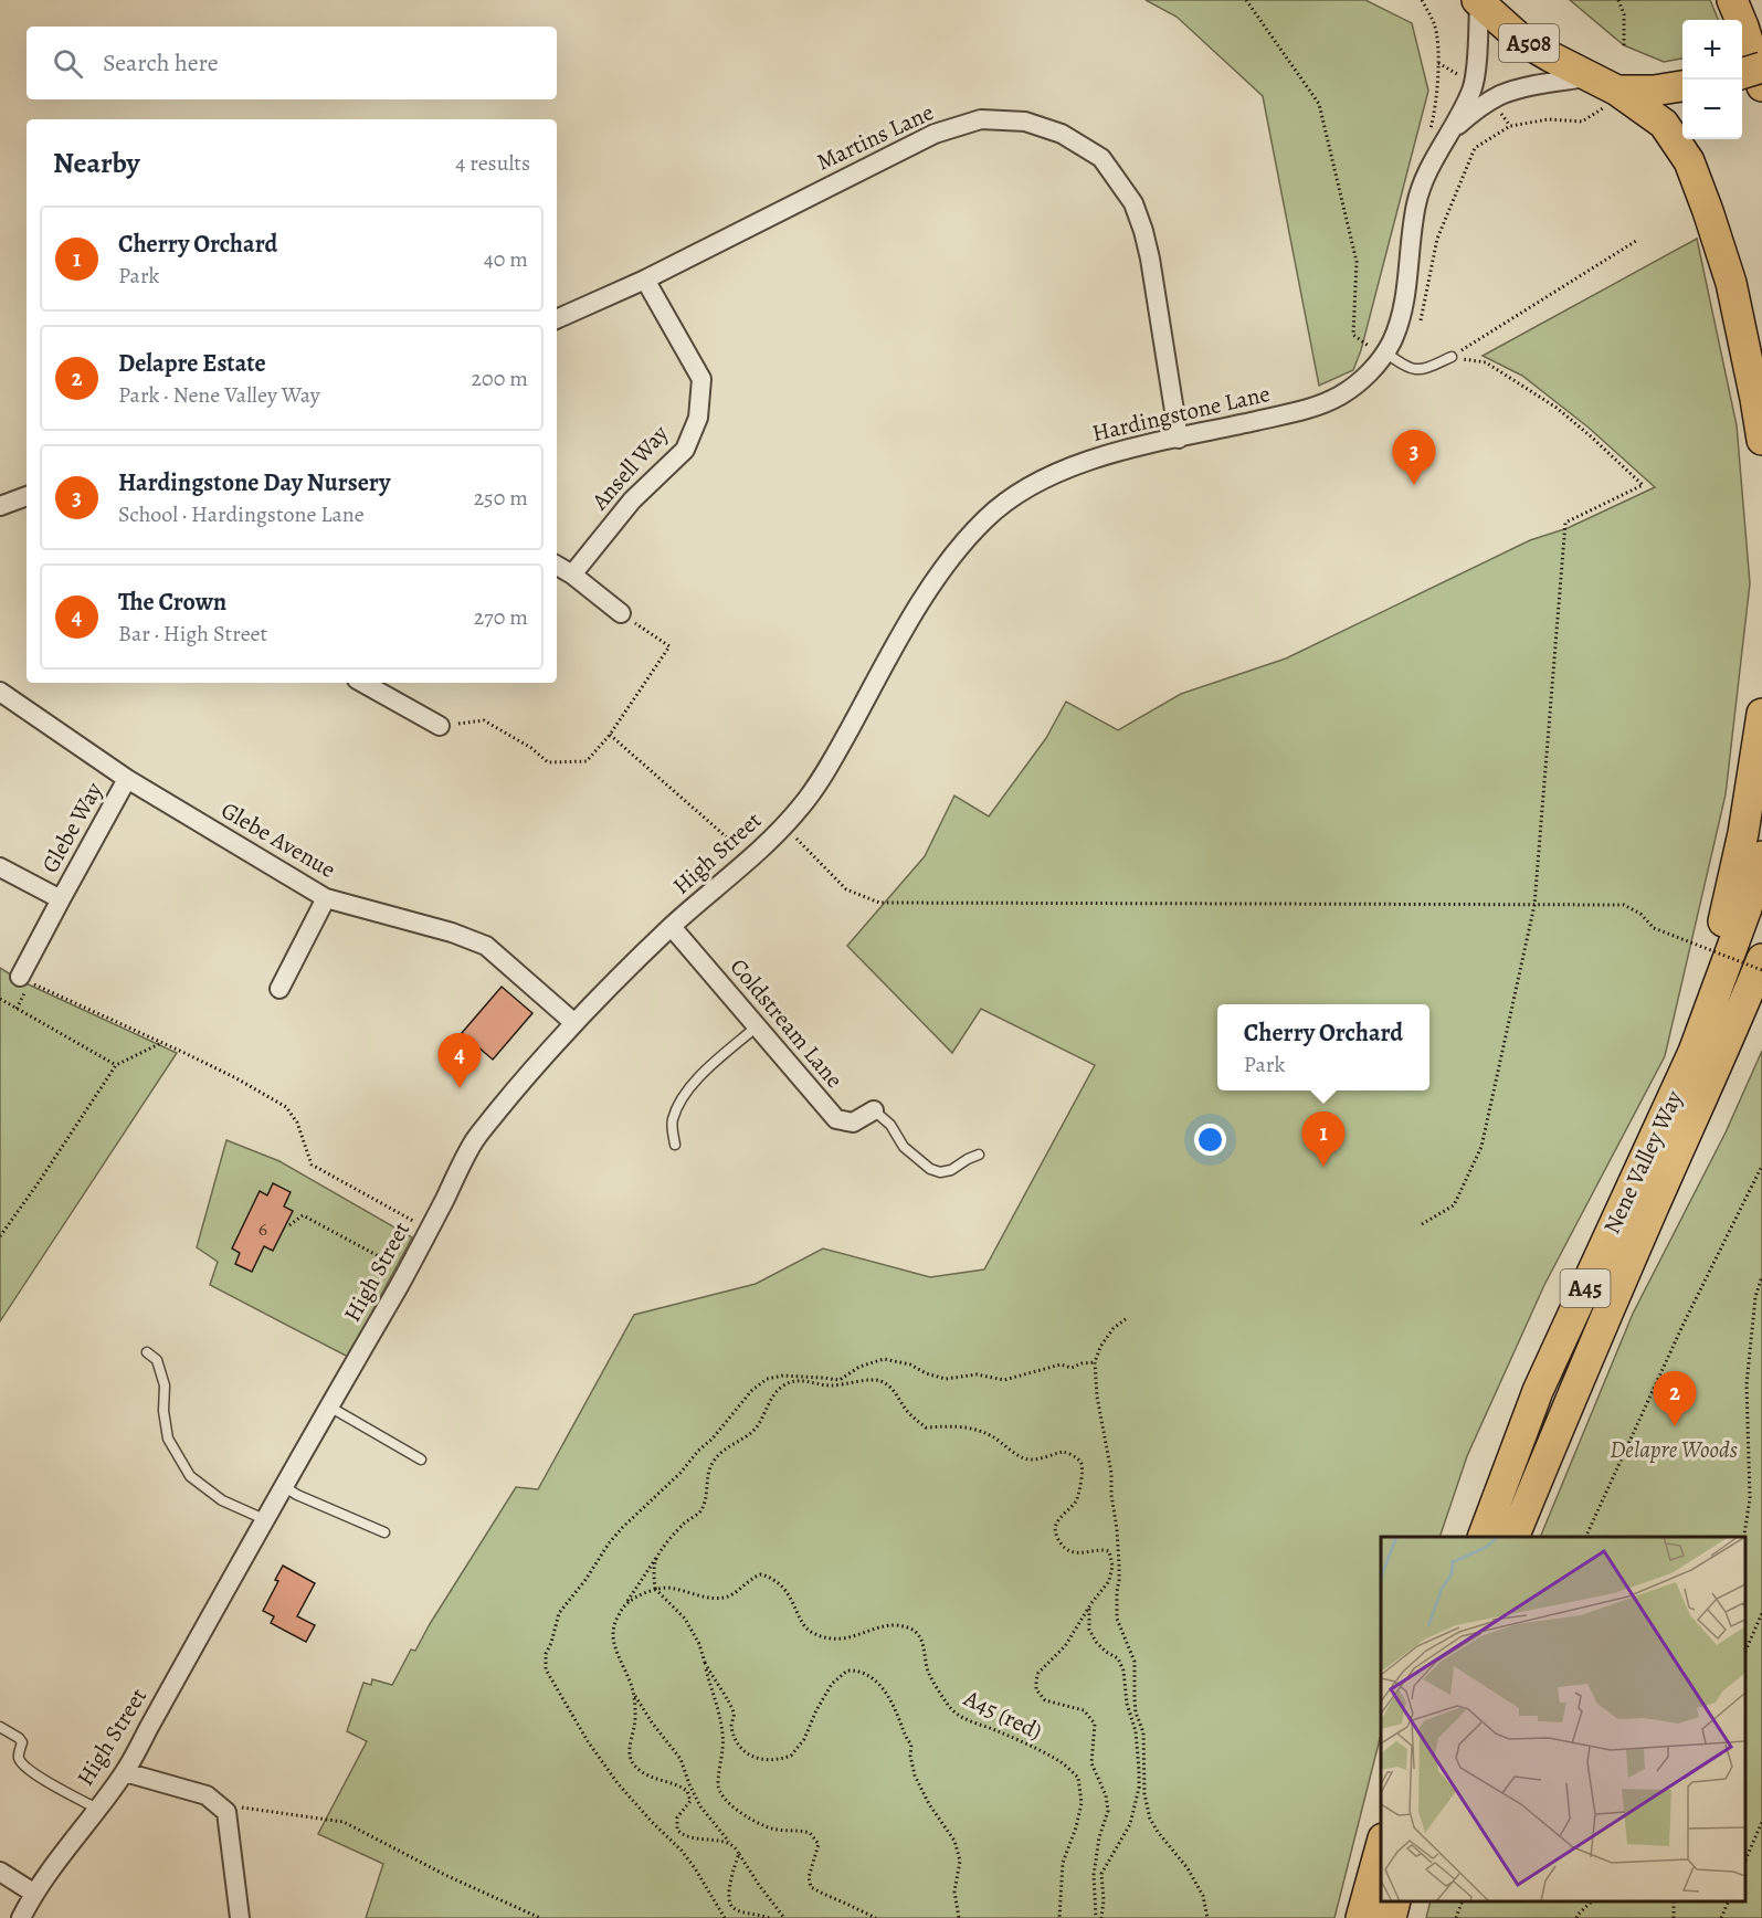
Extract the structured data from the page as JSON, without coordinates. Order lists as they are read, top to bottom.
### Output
{
  "streets": {
    "highway": ["A508", "Nene Valley Way", "A45"],
    "street": [
      "Martins Lane",
      "Hardingstone Lane",
      "Ansell Way",
      "Glebe Way",
      "Glebe Avenue",
      "High Street",
      "Coldstream Lane"
    ],
    "path": ["A45 (red)"]
  },
  "crossings": [
    ["A508", "Hardingstone Lane"],
    ["Martins Lane", "Hardingstone Lane"],
    ["Martins Lane", "Ansell Way"],
    ["Hardingstone Lane", "High Street"],
    ["Glebe Way", "Glebe Avenue"],
    ["Glebe Avenue", "High Street"],
    ["High Street", "Coldstream Lane"]
  ],
  "parks": ["Delapre Woods"],
  "house_numbers": ["6"],
  "page": {
    "map_buttons": ["+", "−"],
    "search": "Search here",
    "heading": ["Nearby", "4 results"],
    "list": [
      {
        "mark": "1",
        "name": "Cherry Orchard",
        "note": "Park",
        "value": "40 m"
      },
      {
        "mark": "2",
        "name": "Delapre Estate",
        "note": "Park · Nene Valley Way",
        "value": "200 m"
      },
      {
        "mark": "3",
        "name": "Hardingstone Day Nursery",
        "note": "School · Hardingstone Lane",
        "value": "250 m"
      },
      {
        "mark": "4",
        "name": "The Crown",
        "note": "Bar · High Street",
        "value": "270 m"
      }
    ],
    "pins": [
      "3",
      "4",
      "1",
      "2"
    ],
    "popup": ["Cherry Orchard", "Park"]
  }
}
